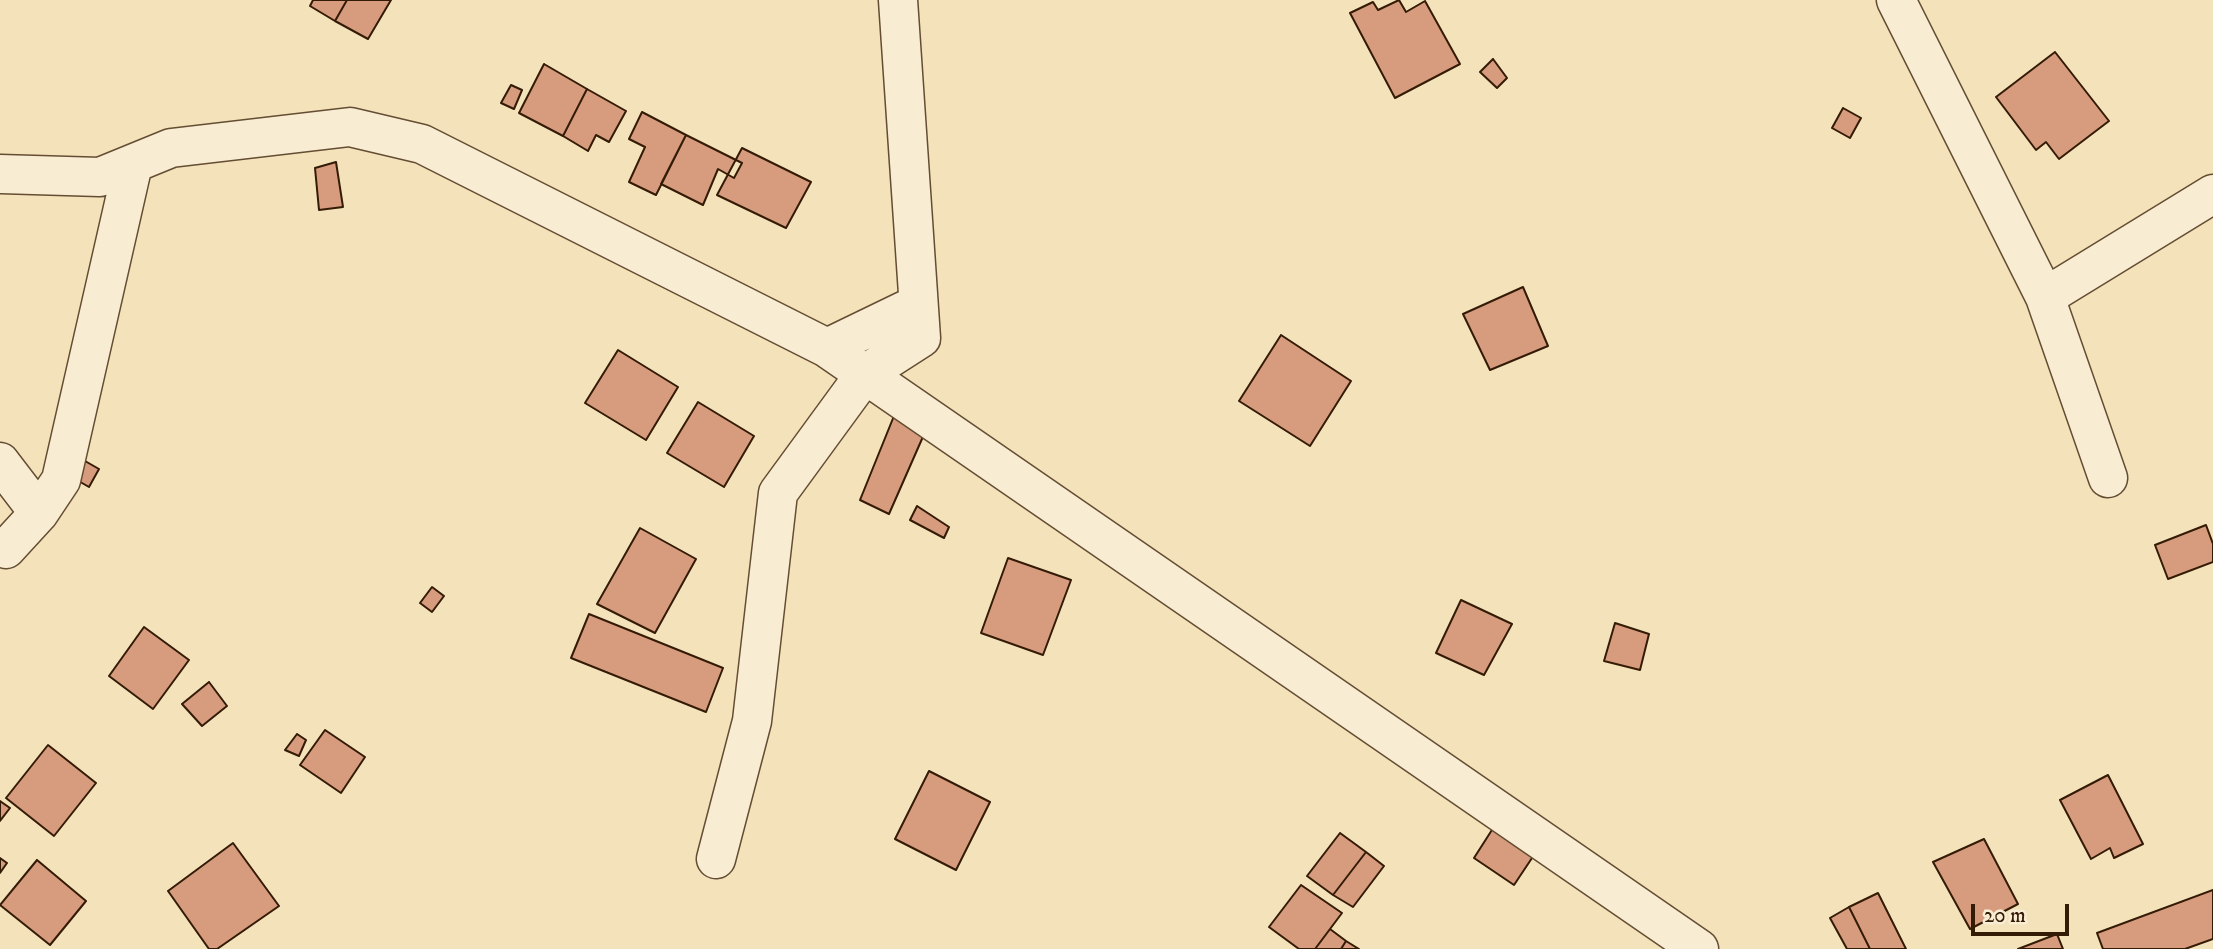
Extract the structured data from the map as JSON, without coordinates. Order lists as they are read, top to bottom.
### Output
{
  "scale_bar": "20 m"
}
